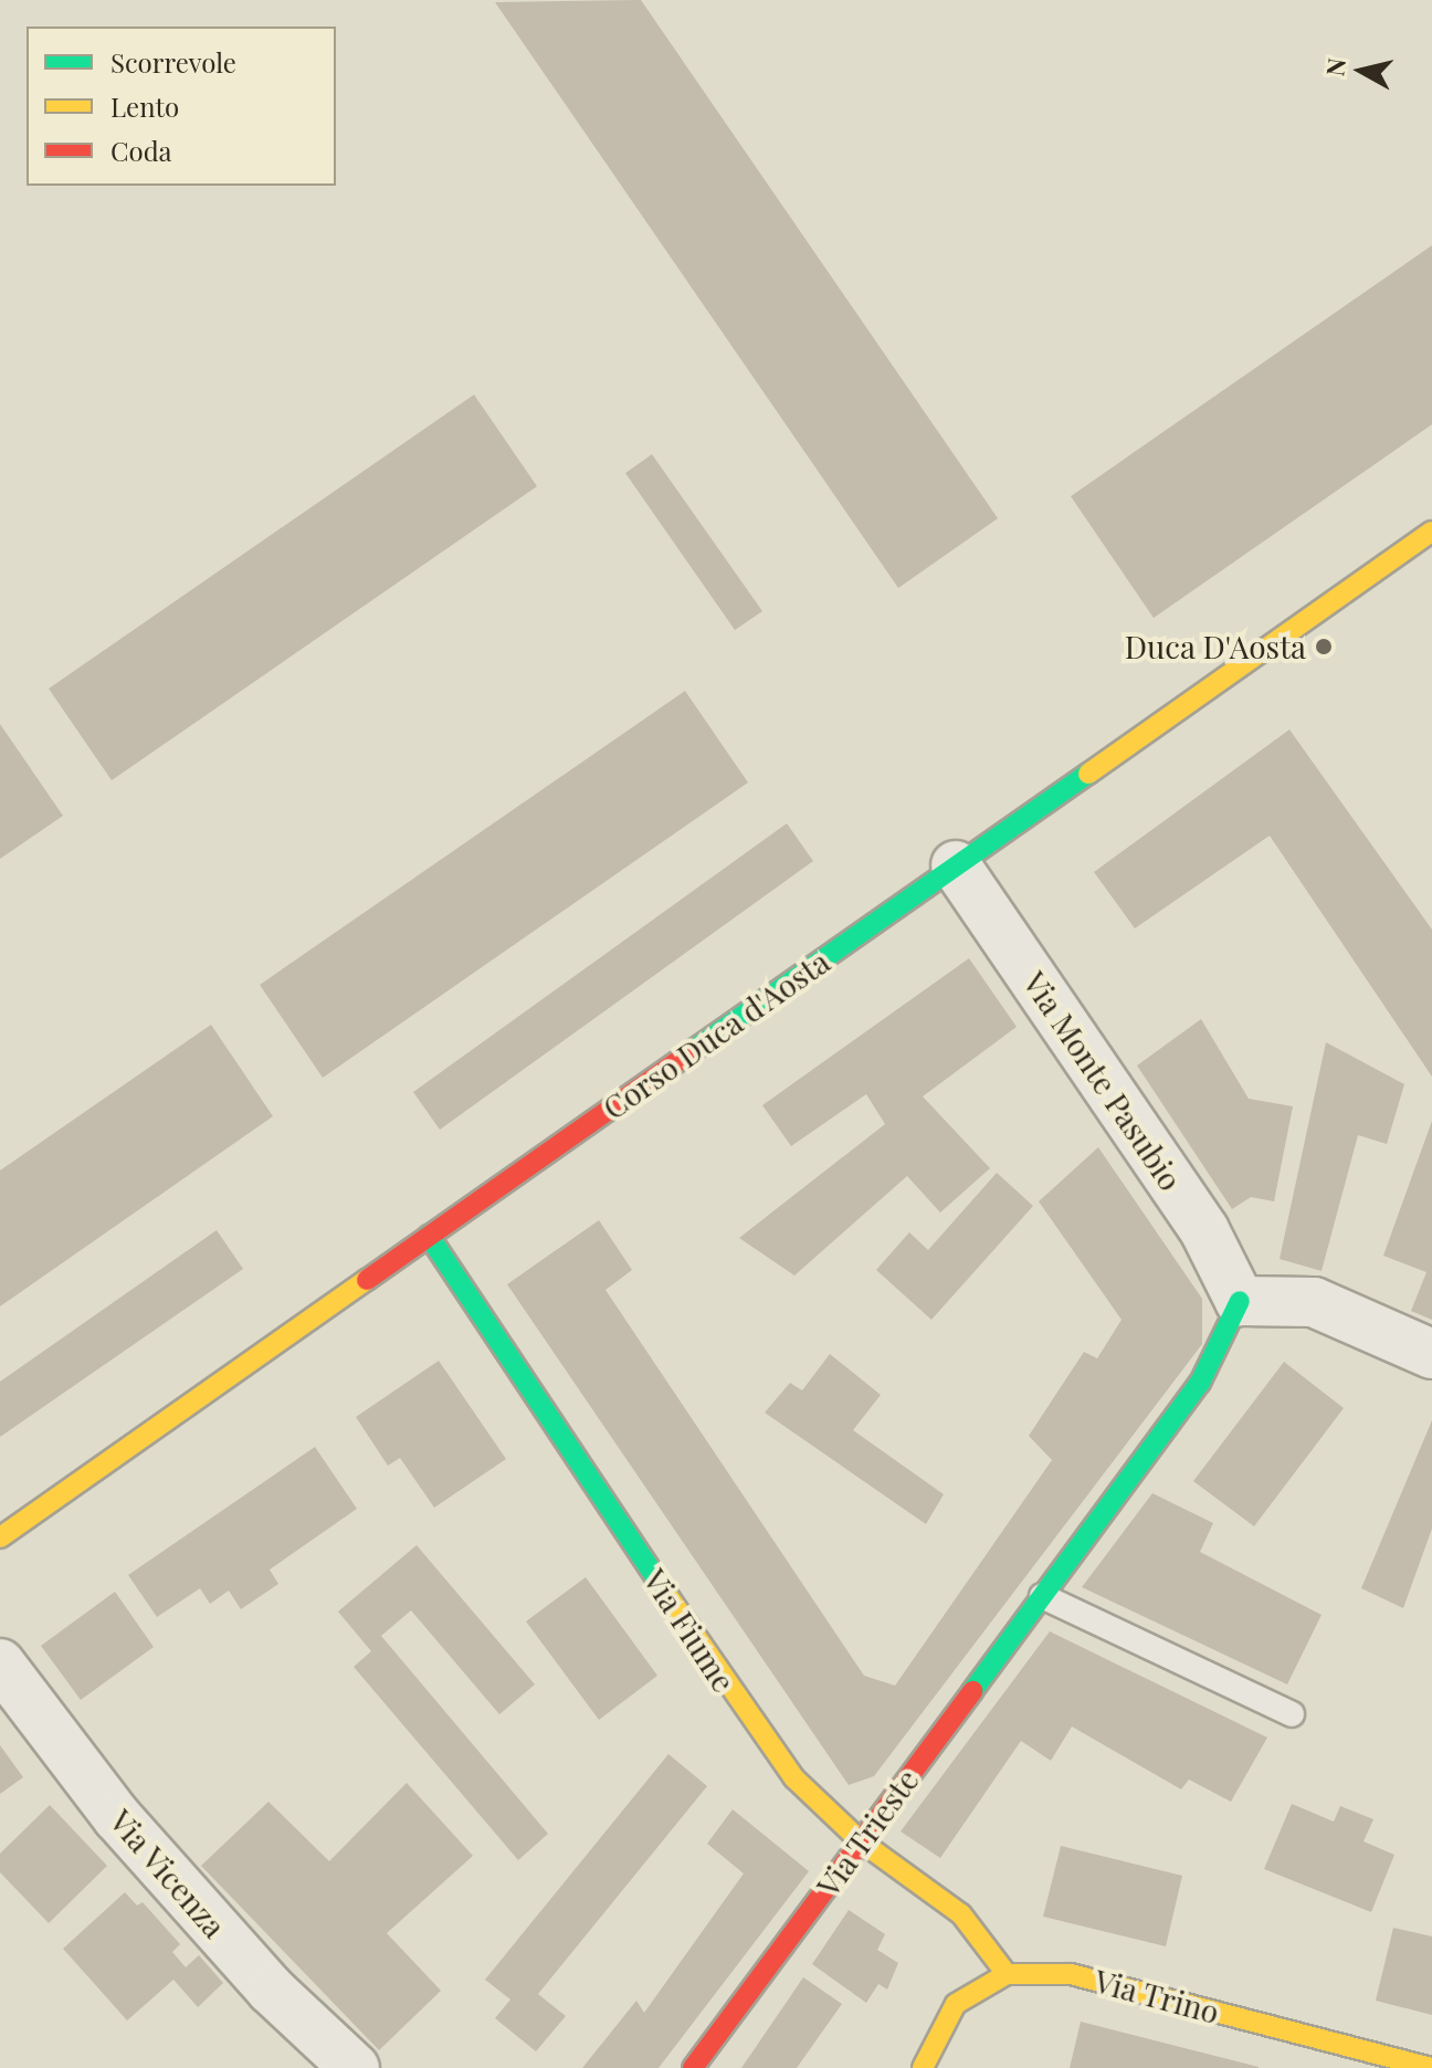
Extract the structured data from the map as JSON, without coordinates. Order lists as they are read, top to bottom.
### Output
{
  "streets": {
    "street": [
      "Corso Duca d'Aosta",
      "Via Monte Pasubio",
      "Via Fiume",
      "Via Trieste",
      "Via Vicenza",
      "Via Trino"
    ]
  },
  "crossings": [
    ["Corso Duca d'Aosta", "Via Monte Pasubio"],
    ["Corso Duca d'Aosta", "Via Fiume"],
    ["Via Monte Pasubio", "Via Trieste"],
    ["Via Fiume", "Via Trieste"],
    ["Via Fiume", "Via Trino"]
  ],
  "places": ["Duca D'Aosta"],
  "legend": ["Scorrevole", "Lento", "Coda"],
  "north": "left"
}
